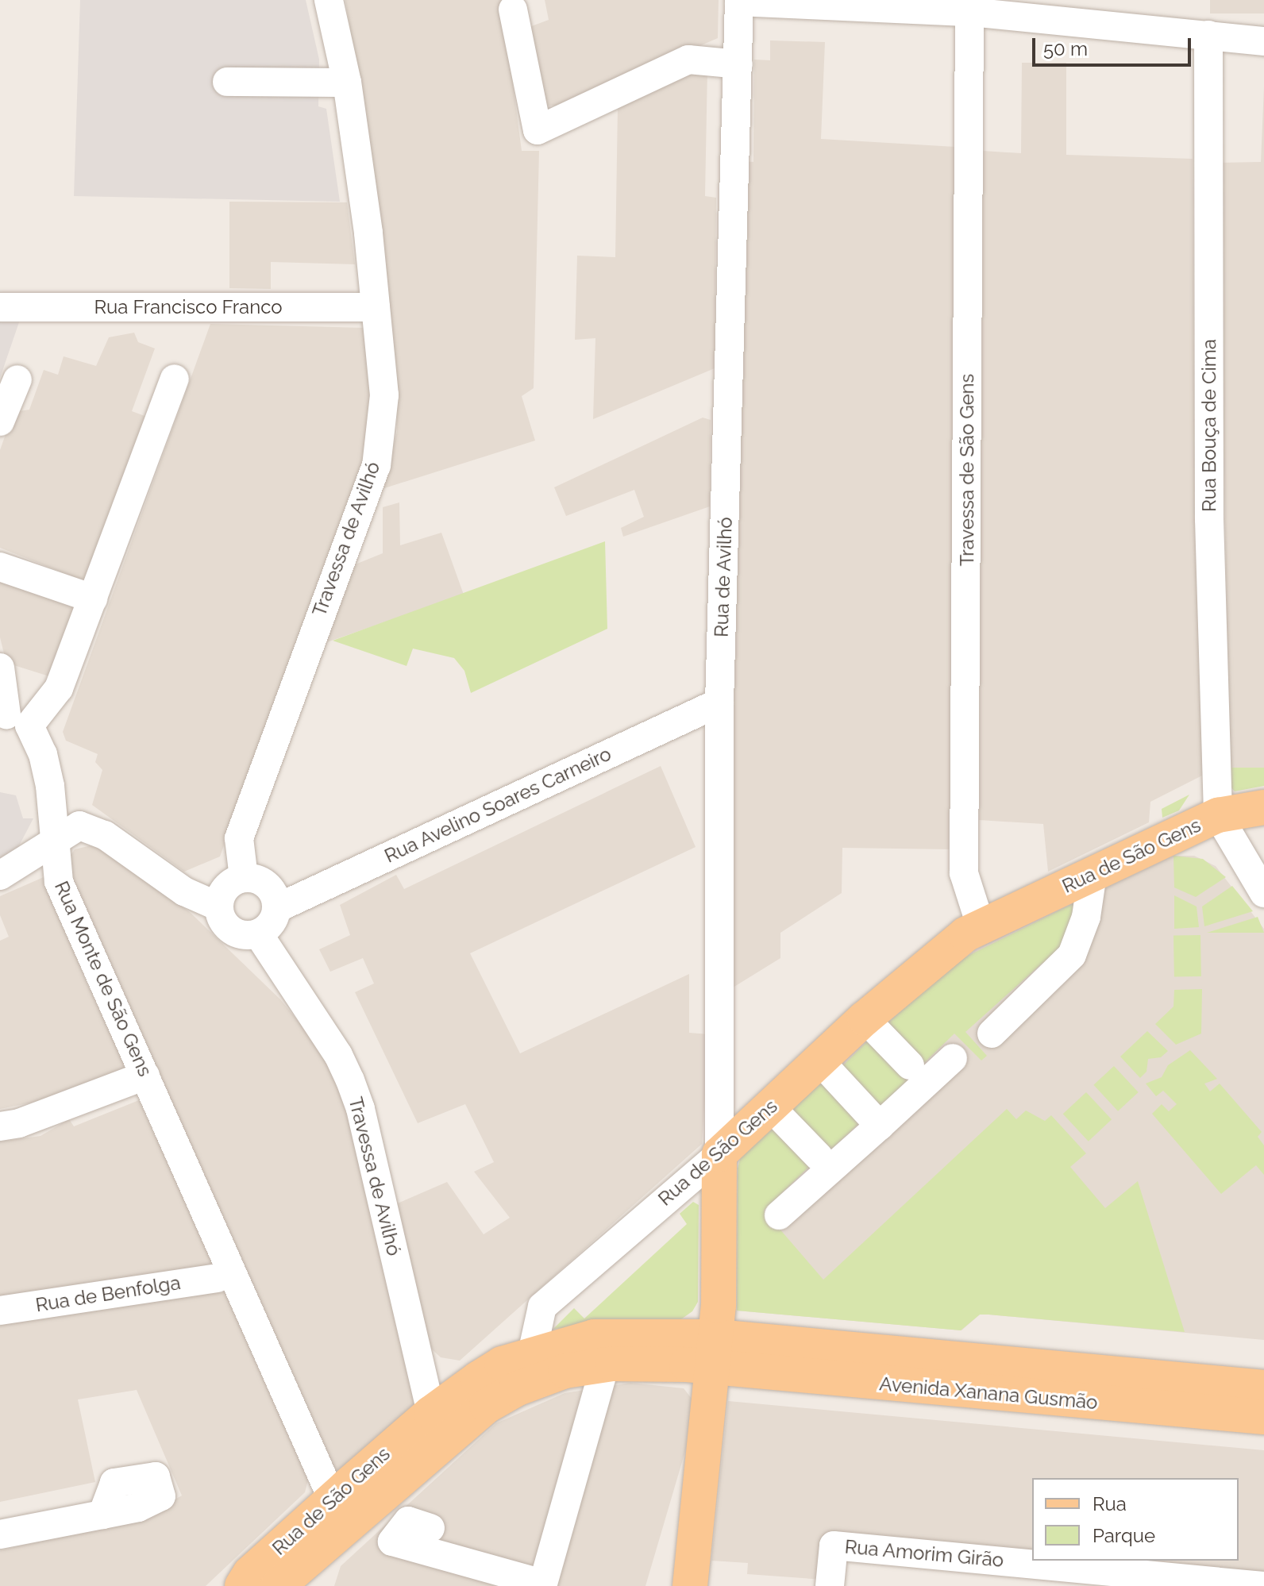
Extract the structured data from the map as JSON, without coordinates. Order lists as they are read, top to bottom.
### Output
{
  "streets": {
    "main road": ["Rua de São Gens", "Avenida Xanana Gusmão"],
    "street": [
      "Rua Francisco Franco",
      "Rua Bouça de Cima",
      "Travessa de São Gens",
      "Travessa de Avilhó",
      "Rua de Avilhó",
      "Rua Avelino Soares Carneiro",
      "Rua Monte de São Gens",
      "Rua de Benfolga",
      "Rua Amorim Girão"
    ]
  },
  "crossings": [
    ["Rua Francisco Franco", "Travessa de Avilhó"],
    ["Rua Bouça de Cima", "Rua de São Gens"],
    ["Travessa de São Gens", "Rua de São Gens"],
    ["Travessa de Avilhó", "Rua Avelino Soares Carneiro"],
    ["Travessa de Avilhó", "Rua de São Gens"],
    ["Rua de Avilhó", "Rua Avelino Soares Carneiro"],
    ["Rua de Avilhó", "Rua de São Gens"],
    ["Rua de São Gens", "Rua Monte de São Gens"],
    ["Rua de São Gens", "Avenida Xanana Gusmão"]
  ],
  "legend": ["Rua", "Parque"],
  "scale_bar": "50 m"
}
